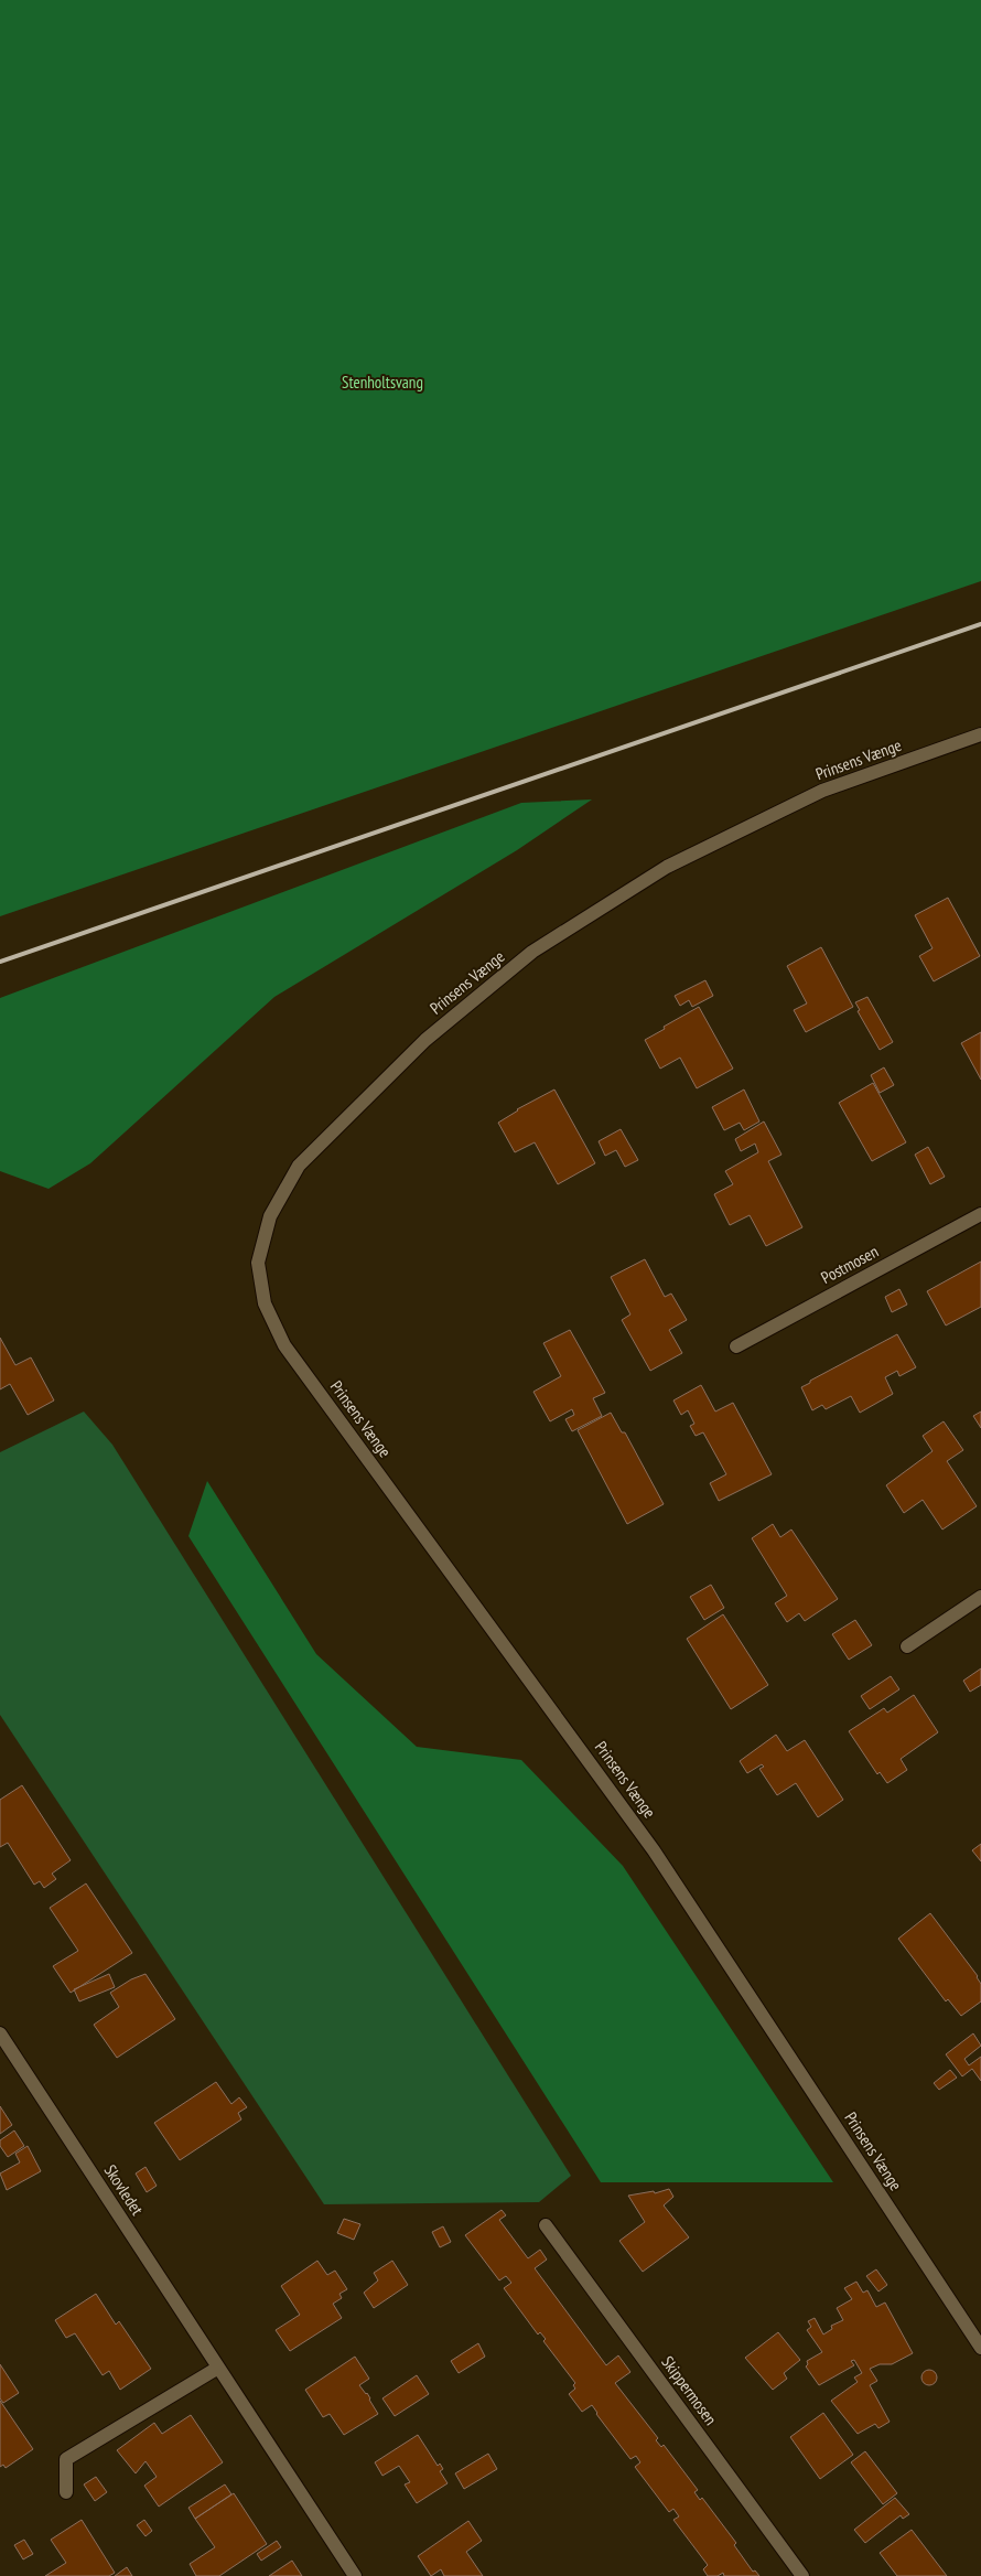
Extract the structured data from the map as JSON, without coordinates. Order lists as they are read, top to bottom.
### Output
{
  "streets": {
    "street": [
      "Prinsens Vænge",
      "Postmosen",
      "Skovledet",
      "Skippermosen"
    ]
  },
  "parks": ["Stenholtsvang"]
}
